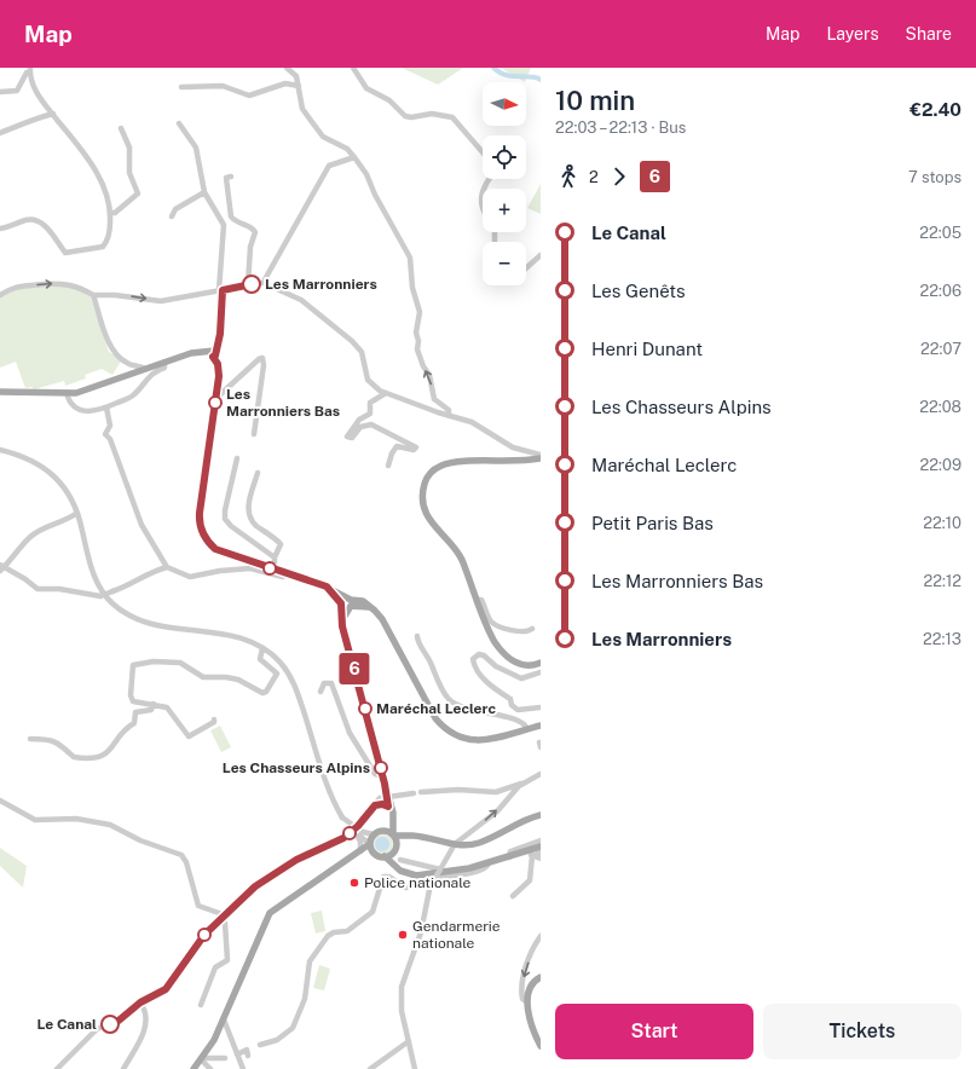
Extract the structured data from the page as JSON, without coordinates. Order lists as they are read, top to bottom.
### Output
{
  "places": [
    "Les Marronniers",
    "Les Marronniers Bas",
    "Maréchal Leclerc",
    "Les Chasseurs Alpins",
    "Police nationale",
    "Gendarmerie nationale",
    "Le Canal"
  ],
  "lines": ["bus line 6"],
  "north": "right",
  "page": {
    "header": "Map",
    "nav": ["Map", "Layers", "Share"],
    "on_map": "6",
    "heading": ["10 min", "22:03 – 22:13 · Bus", "€2.40"],
    "map_buttons": ["+", "−"],
    "legs": ["2", "6", "7 stops"],
    "list": [
      {
        "name": "Le Canal",
        "value": "22:05"
      },
      {
        "name": "Les Genêts",
        "value": "22:06"
      },
      {
        "name": "Henri Dunant",
        "value": "22:07"
      },
      {
        "name": "Les Chasseurs Alpins",
        "value": "22:08"
      },
      {
        "name": "Maréchal Leclerc",
        "value": "22:09"
      },
      {
        "name": "Petit Paris Bas",
        "value": "22:10"
      },
      {
        "name": "Les Marronniers Bas",
        "value": "22:12"
      },
      {
        "name": "Les Marronniers",
        "value": "22:13"
      }
    ],
    "buttons": ["Start", "Tickets"]
  }
}
